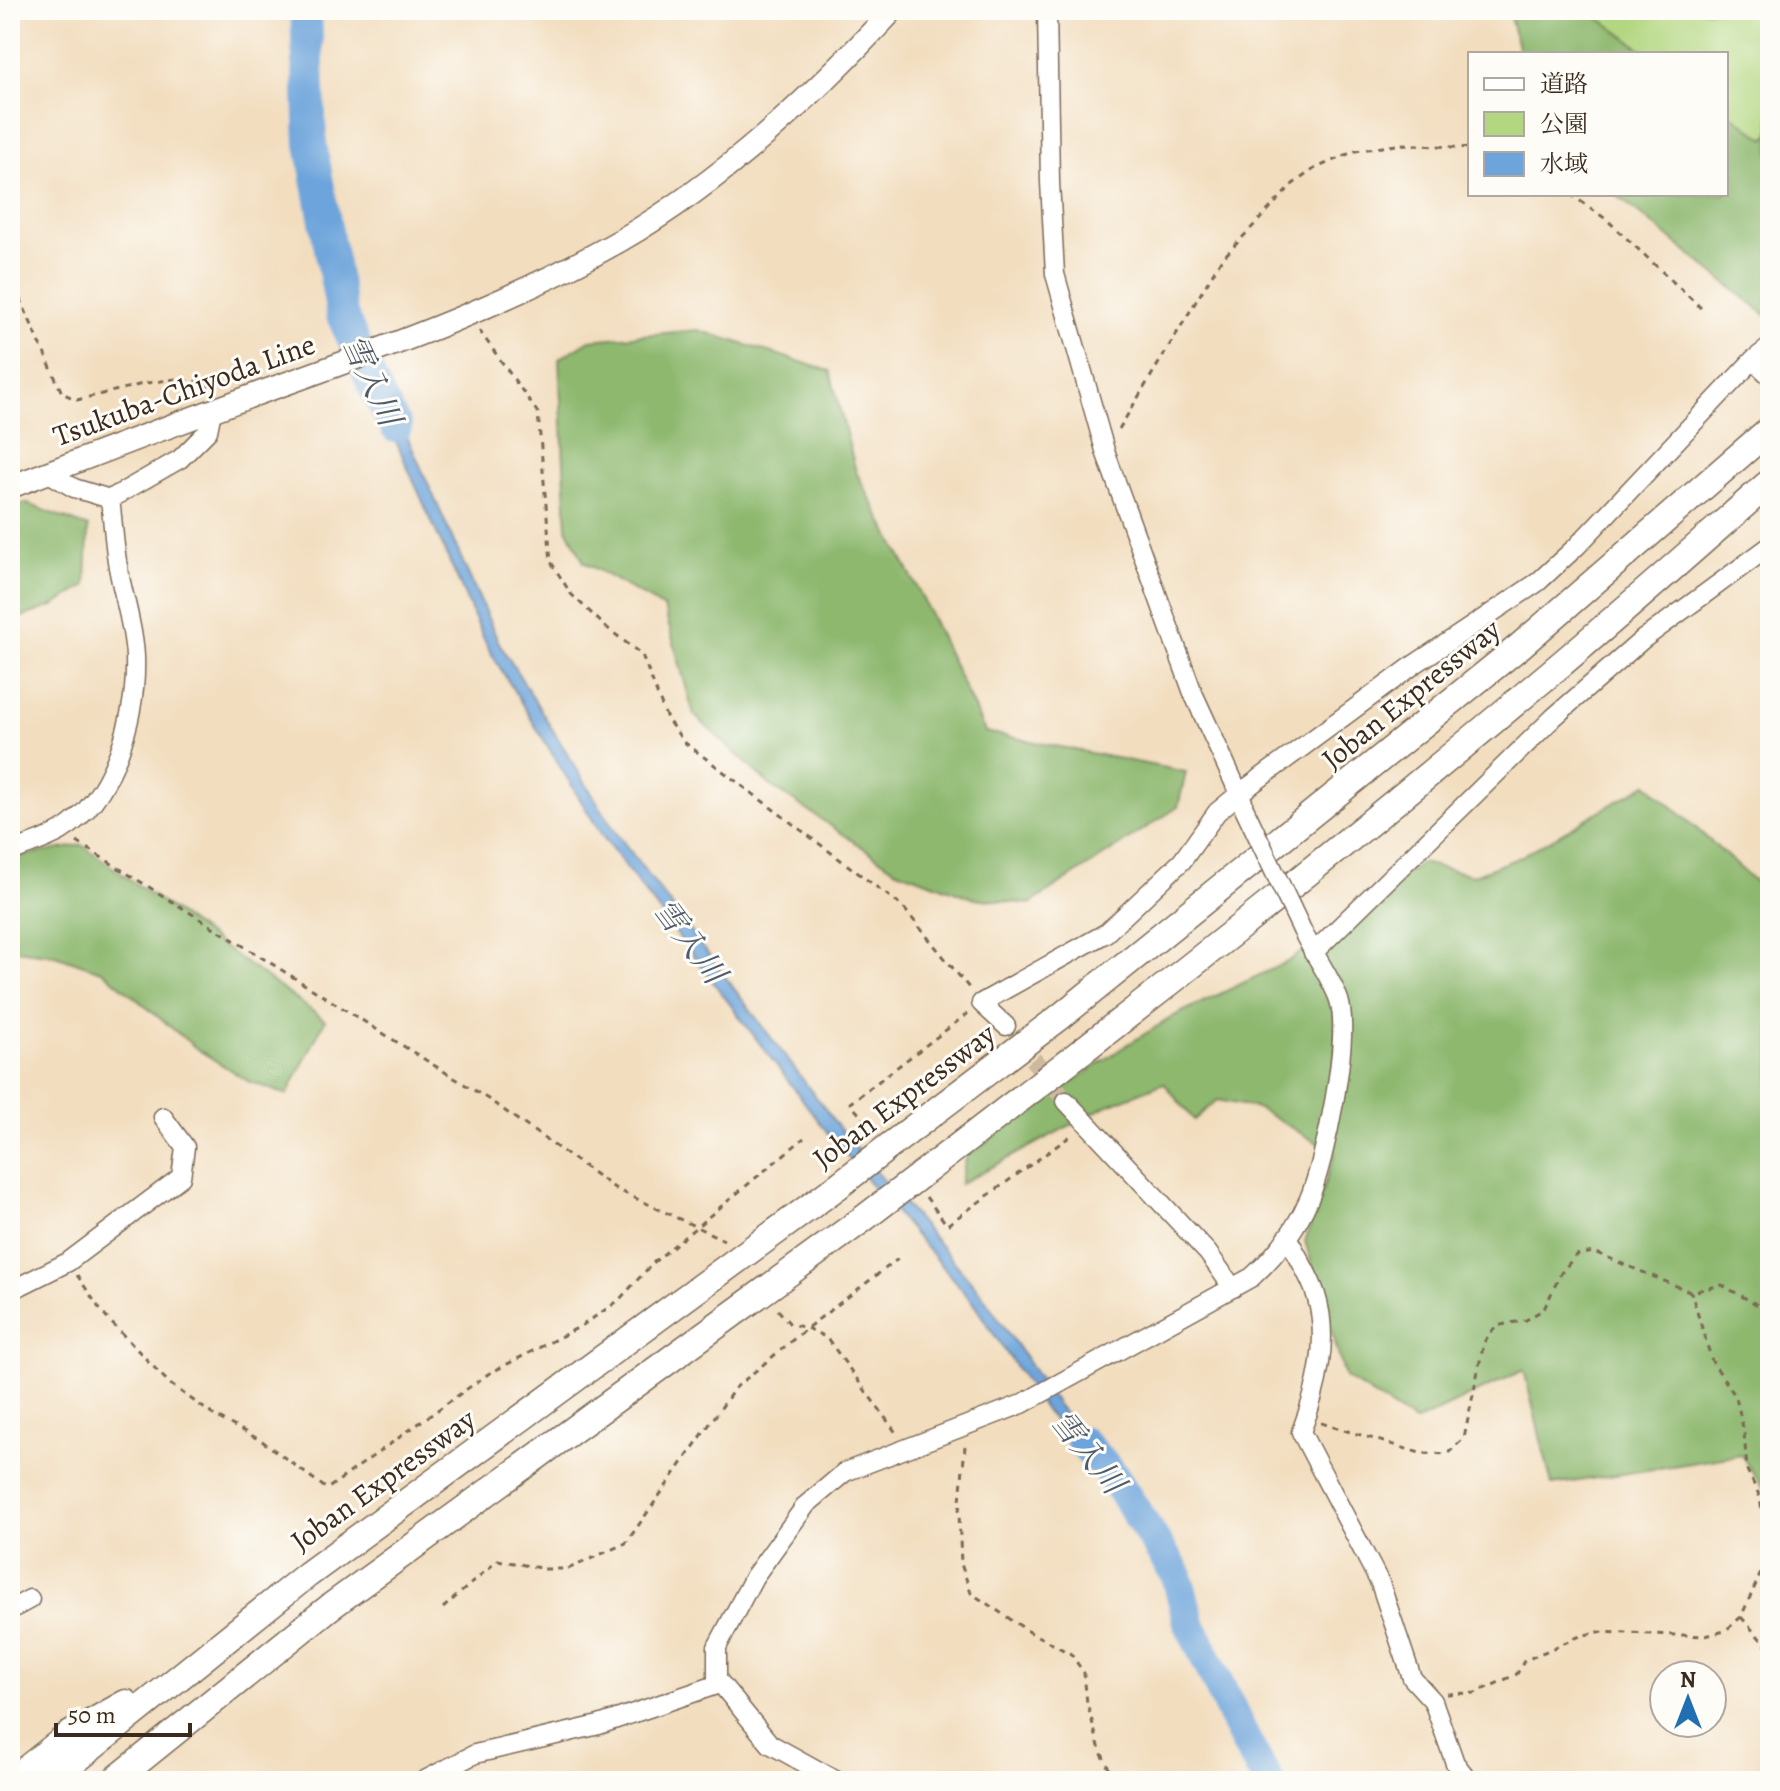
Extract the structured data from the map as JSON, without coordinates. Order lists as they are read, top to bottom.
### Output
{
  "streets": {
    "highway": ["Joban Expressway"],
    "main road": ["Tsukuba-Chiyoda Line"]
  },
  "water": ["雪入川"],
  "legend": ["道路", "公園", "水域"],
  "scale_bar": "50 m",
  "north": "top"
}
